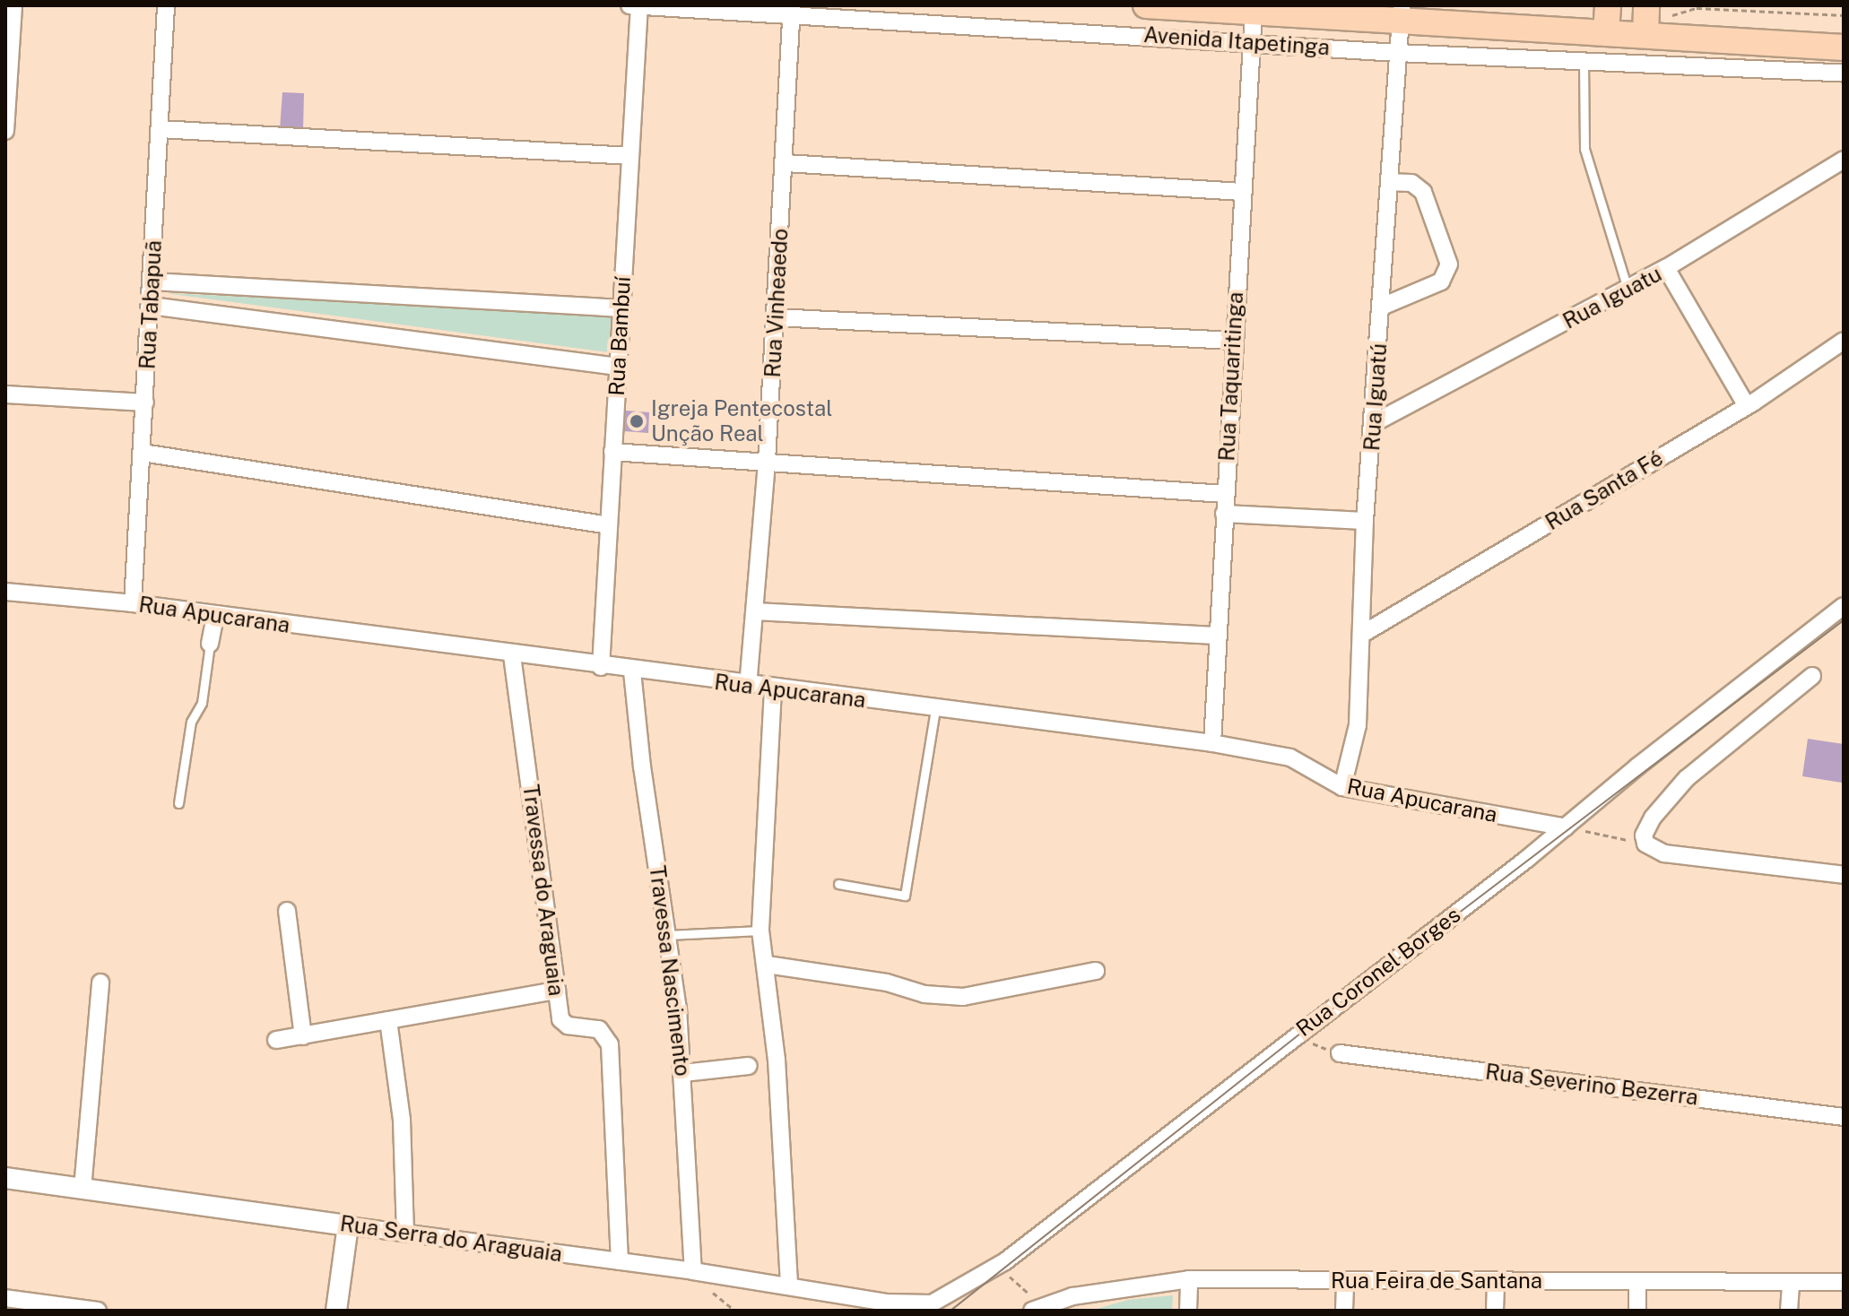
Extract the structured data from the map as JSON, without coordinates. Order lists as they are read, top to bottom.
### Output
{
  "streets": {
    "main road": ["Avenida Itapetinga"],
    "street": [
      "Rua Iguatu",
      "Rua Vinheaedo",
      "Rua Tabapuã",
      "Rua Bambuí",
      "Rua Taquaritinga",
      "Rua Iguatú",
      "Rua Santa Fé",
      "Rua Apucarana",
      "Travessa do Araguaia",
      "Travessa Nascimento",
      "Rua Coronel Borges",
      "Rua Severino Bezerra",
      "Rua Serra do Araguaia",
      "Rua Feira de Santana"
    ]
  },
  "crossings": [
    ["Avenida Itapetinga", "Rua Vinheaedo"],
    ["Avenida Itapetinga", "Rua Bambuí"],
    ["Avenida Itapetinga", "Rua Taquaritinga"],
    ["Avenida Itapetinga", "Rua Iguatú"],
    ["Rua Iguatu", "Rua Iguatú"],
    ["Rua Vinheaedo", "Rua Apucarana"],
    ["Rua Tabapuã", "Rua Apucarana"],
    ["Rua Bambuí", "Rua Apucarana"],
    ["Rua Taquaritinga", "Rua Apucarana"],
    ["Rua Iguatú", "Rua Santa Fé"],
    ["Rua Iguatú", "Rua Apucarana"],
    ["Rua Apucarana", "Travessa do Araguaia"],
    ["Rua Apucarana", "Travessa Nascimento"],
    ["Rua Apucarana", "Rua Coronel Borges"],
    ["Travessa do Araguaia", "Rua Serra do Araguaia"],
    ["Travessa Nascimento", "Rua Serra do Araguaia"],
    ["Rua Coronel Borges", "Rua Serra do Araguaia"]
  ],
  "places": ["Igreja Pentecostal Unção Real"]
}
